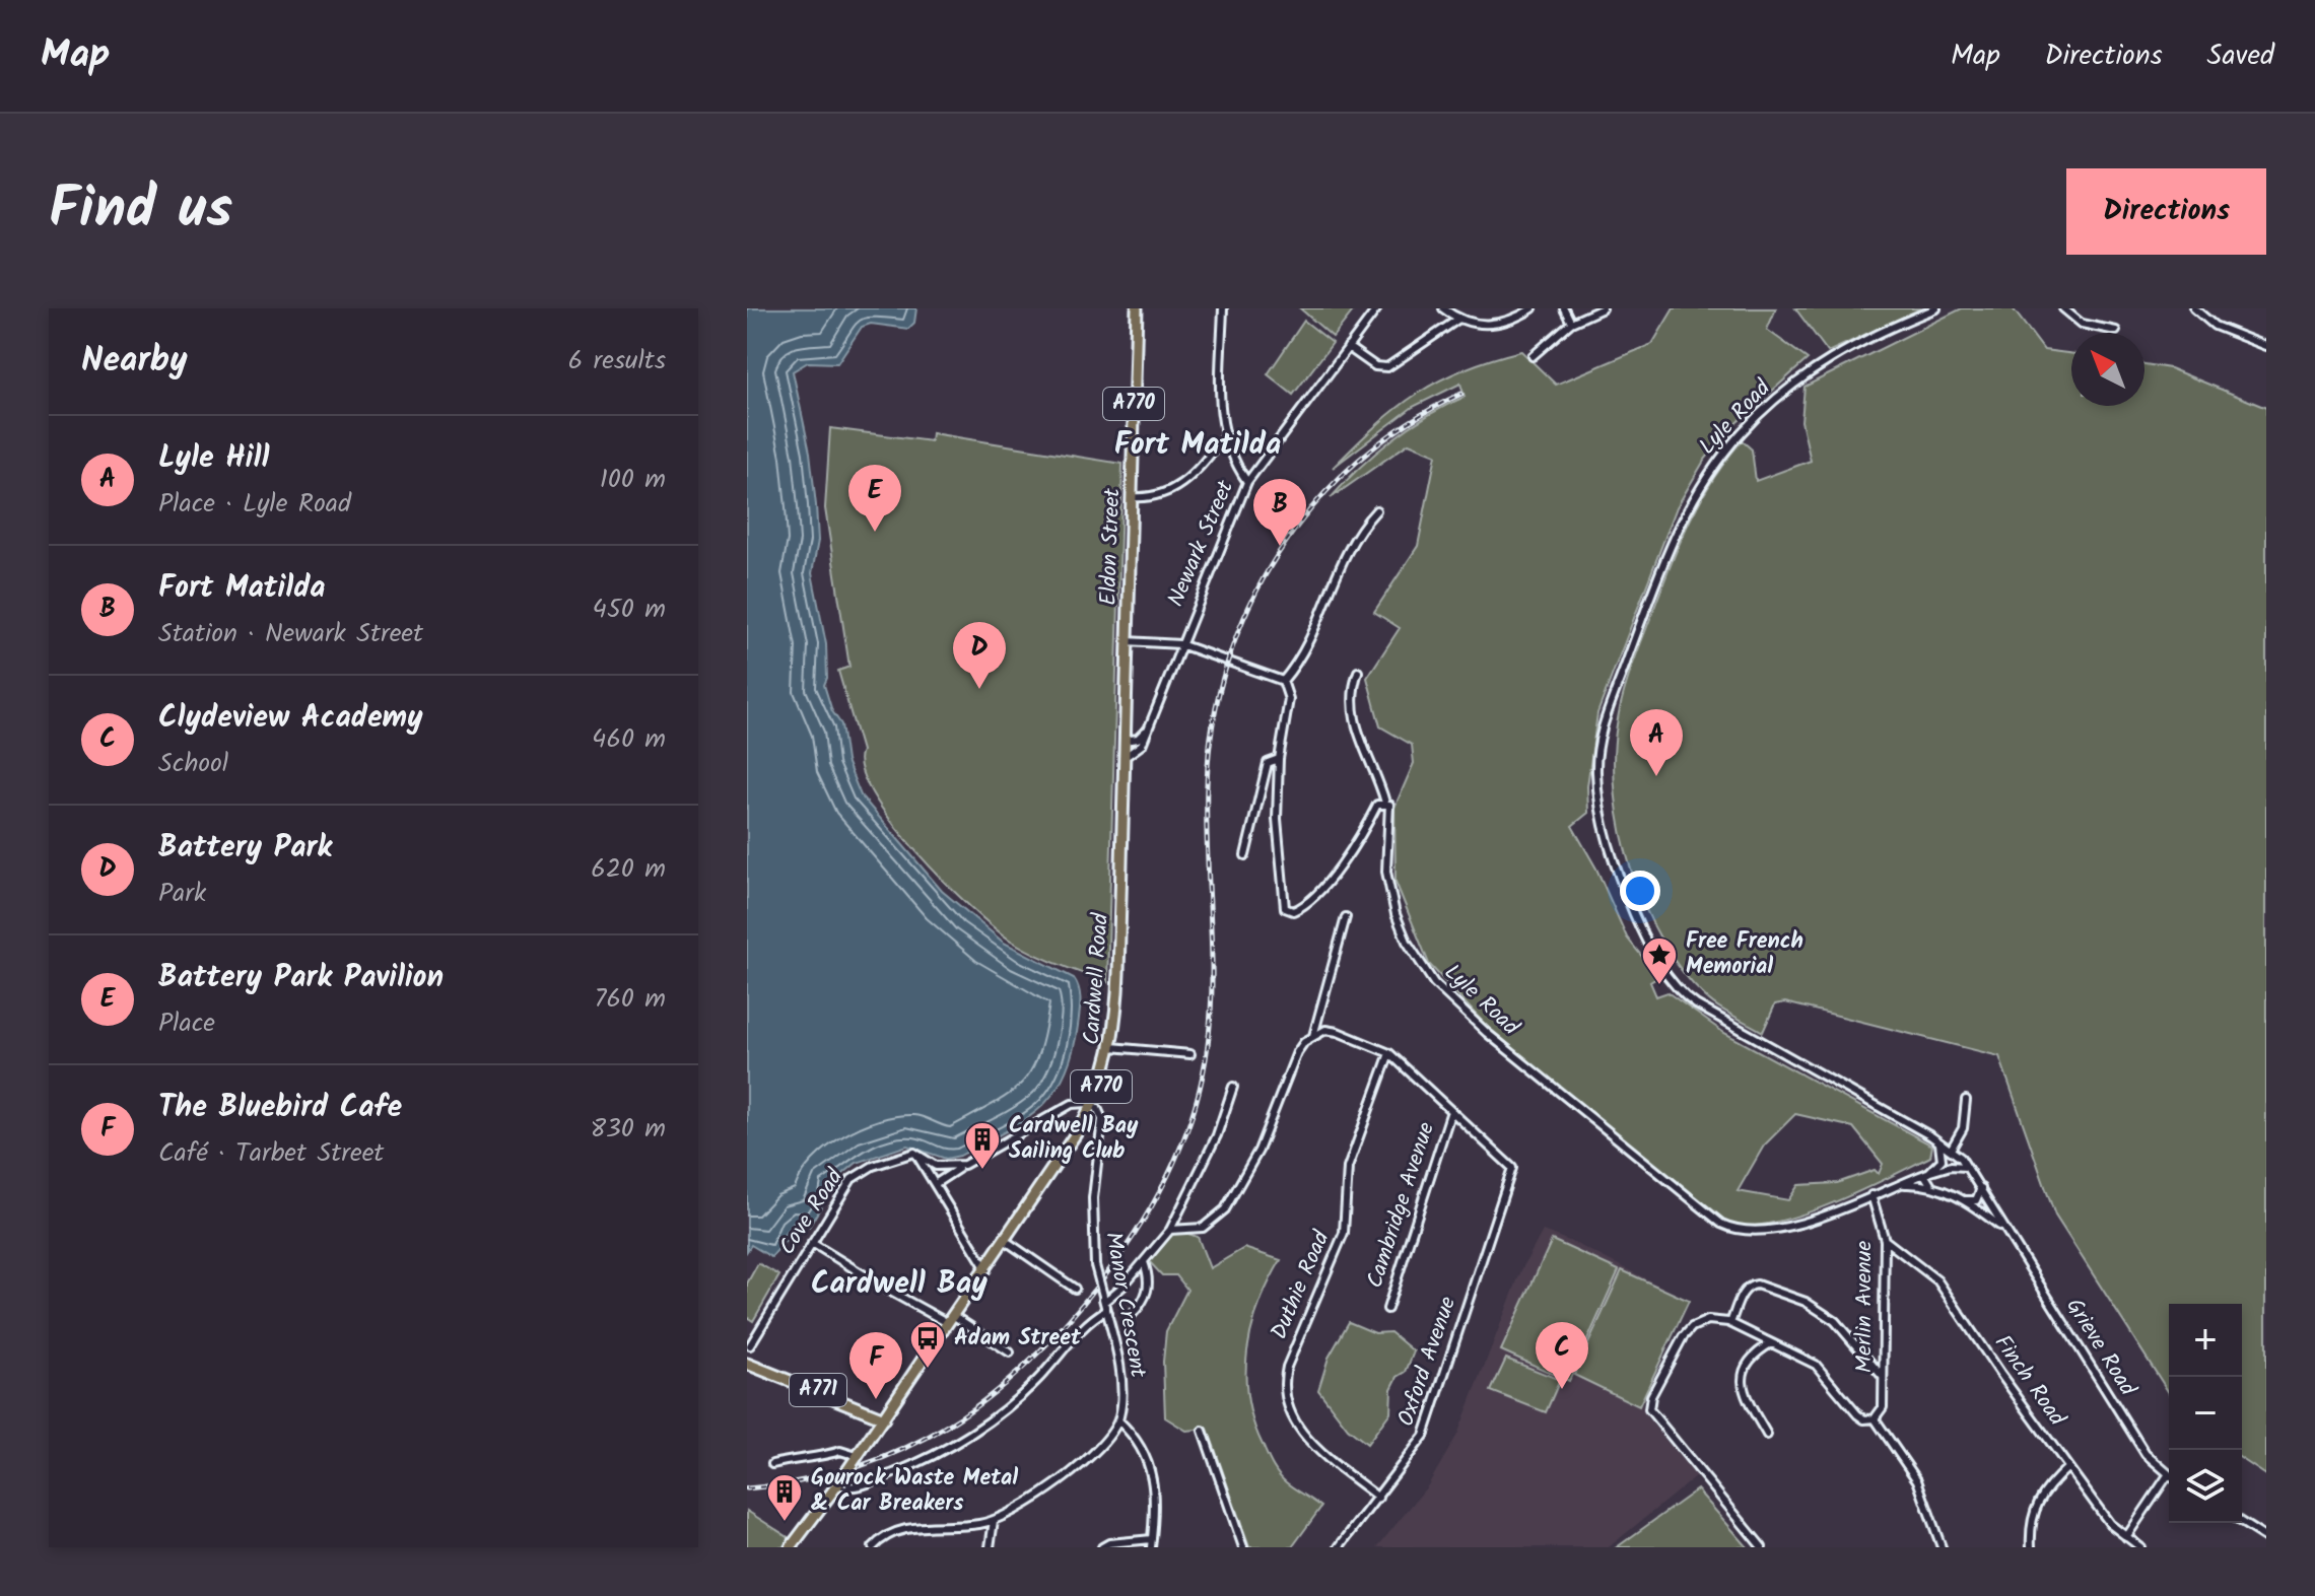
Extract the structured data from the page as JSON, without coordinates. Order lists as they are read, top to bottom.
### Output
{
  "streets": {
    "main road": [
      "A770",
      "Eldon Street",
      "Cardwell Road",
      "A771"
    ],
    "street": [
      "Lyle Road",
      "Newark Street",
      "Cambridge Avenue",
      "Cove Road",
      "Duthie Road",
      "Manor Crescent",
      "Merlin Avenue",
      "Grieve Road",
      "Oxford Avenue",
      "Finch Road"
    ]
  },
  "crossings": [
    ["Lyle Road", "Merlin Avenue"],
    ["Lyle Road", "Grieve Road"],
    ["Newark Street", "Cardwell Road"],
    ["Eldon Street", "Cardwell Road"],
    ["Cardwell Road", "Manor Crescent"],
    ["Cardwell Road", "A771"],
    ["Cambridge Avenue", "Oxford Avenue"],
    ["Duthie Road", "Oxford Avenue"],
    ["Merlin Avenue", "Finch Road"]
  ],
  "districts": ["Fort Matilda", "Cardwell Bay"],
  "places": {
    "place": ["Free French Memorial"],
    "building": ["Cardwell Bay Sailing Club", "Gourock Waste Metal & Car Breakers"],
    "bus stop": ["Adam Street"]
  },
  "north": "top left",
  "page": {
    "header": "Map",
    "nav": ["Map", "Directions", "Saved"],
    "title": "Find us",
    "buttons": "Directions",
    "heading": ["Nearby", "6 results"],
    "list": [
      {
        "mark": "A",
        "name": "Lyle Hill",
        "note": "Place · Lyle Road",
        "value": "100 m"
      },
      {
        "mark": "B",
        "name": "Fort Matilda",
        "note": "Station · Newark Street",
        "value": "450 m"
      },
      {
        "mark": "C",
        "name": "Clydeview Academy",
        "note": "School",
        "value": "460 m"
      },
      {
        "mark": "D",
        "name": "Battery Park",
        "note": "Park",
        "value": "620 m"
      },
      {
        "mark": "E",
        "name": "Battery Park Pavilion",
        "note": "Place",
        "value": "760 m"
      },
      {
        "mark": "F",
        "name": "The Bluebird Cafe",
        "note": "Café · Tarbet Street",
        "value": "830 m"
      }
    ],
    "pins": [
      "E",
      "B",
      "D",
      "A",
      "C",
      "F"
    ],
    "map_buttons": ["+", "−"]
  }
}
